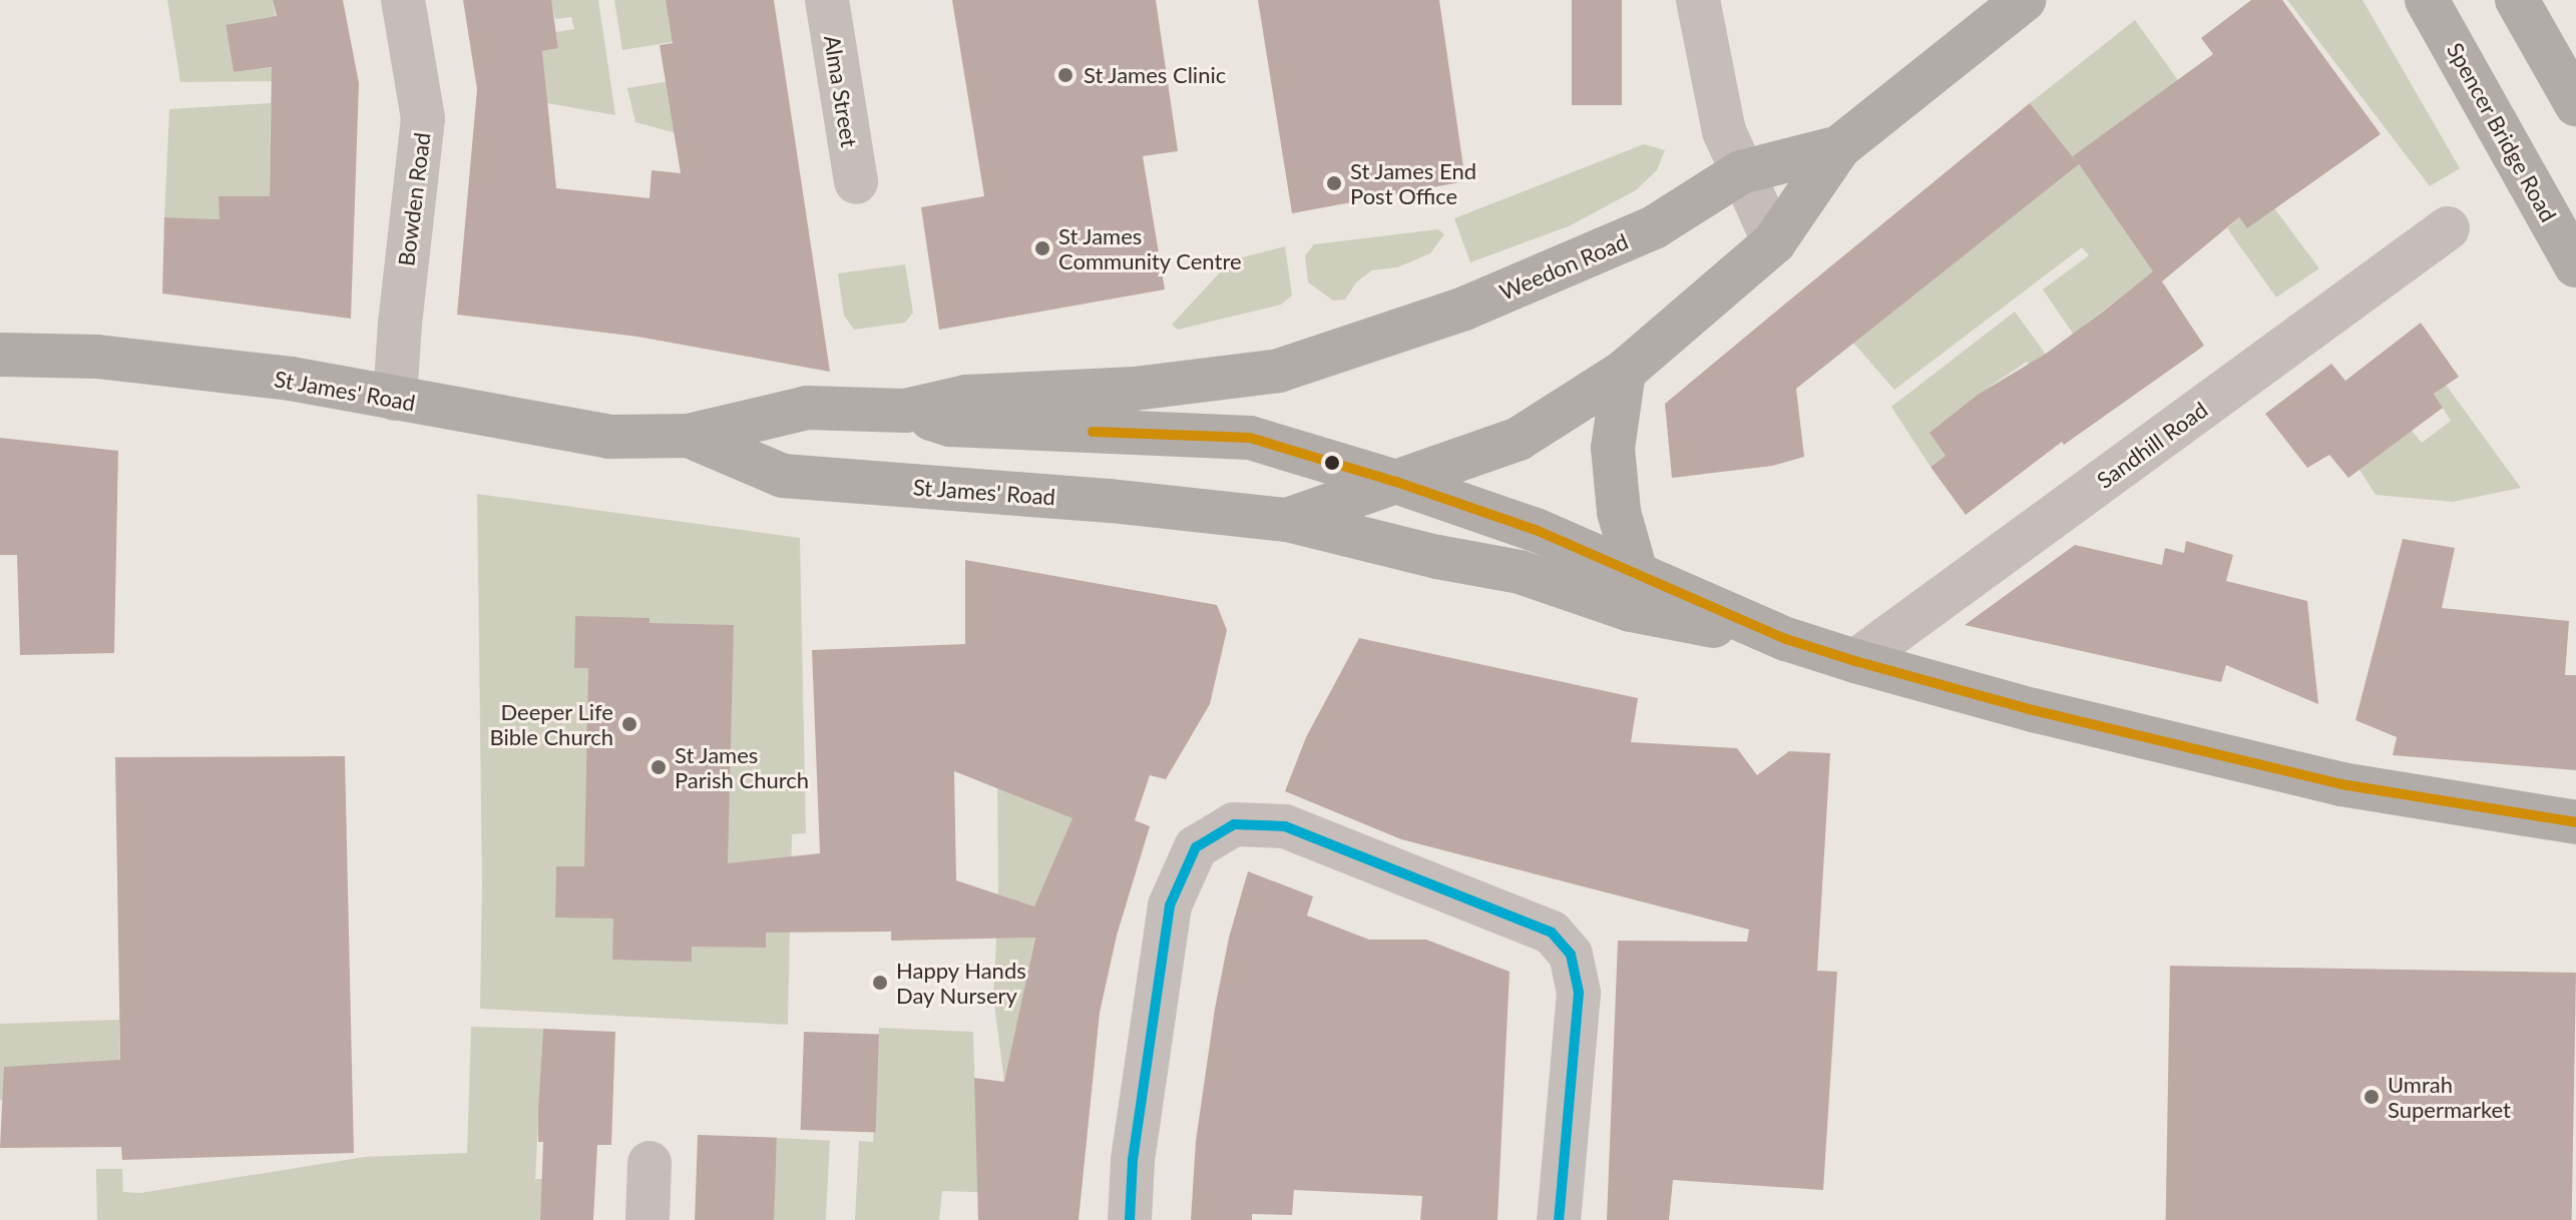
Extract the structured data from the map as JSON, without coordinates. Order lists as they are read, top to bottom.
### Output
{
  "streets": {
    "main road": ["Spencer Bridge Road", "Weedon Road", "St James' Road"],
    "street": ["Alma Street", "Bowden Road", "Sandhill Road"]
  },
  "crossings": [
    ["Bowden Road", "St James' Road"],
    ["Weedon Road", "St James' Road"]
  ],
  "places": [
    "St James Clinic",
    "St James End Post Office",
    "St James Community Centre",
    "Deeper Life Bible Church",
    "St James Parish Church",
    "Happy Hands Day Nursery",
    "Umrah Supermarket"
  ]
}
